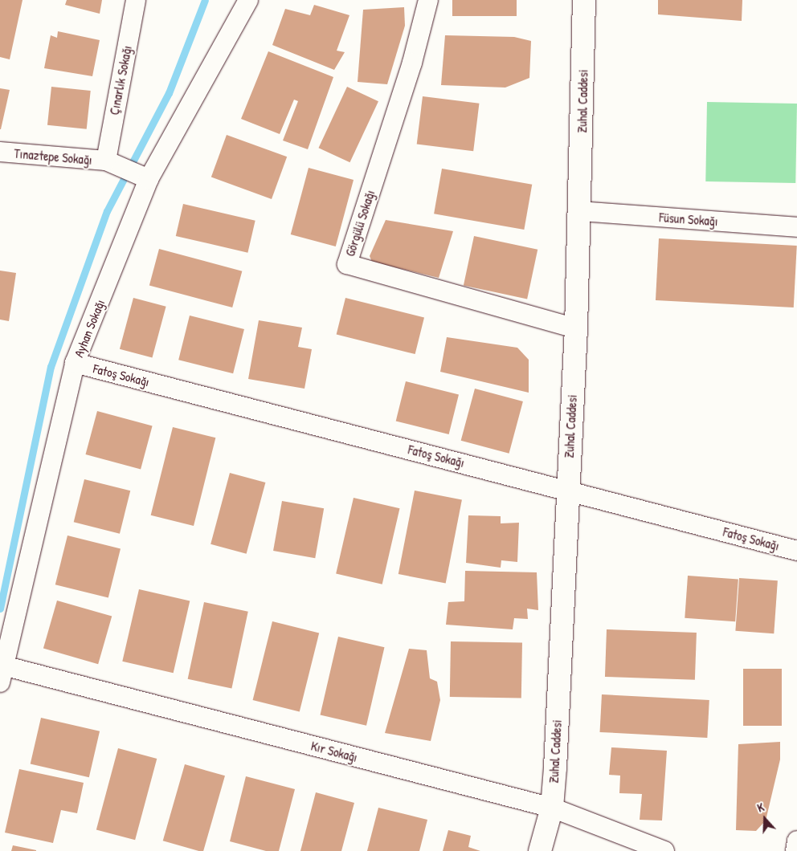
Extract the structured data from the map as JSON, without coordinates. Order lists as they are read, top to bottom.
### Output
{
  "streets": {
    "street": [
      "Çınarlık Sokağı",
      "Zuhal Caddesi",
      "Tınaztepe Sokağı",
      "Füsun Sokağı",
      "Görgülü Sokağı",
      "Ayhan Sokağı",
      "Fatoş Sokağı",
      "Kır Sokağı"
    ]
  },
  "crossings": [
    ["Çınarlık Sokağı", "Tınaztepe Sokağı"],
    ["Zuhal Caddesi", "Füsun Sokağı"],
    ["Zuhal Caddesi", "Görgülü Sokağı"],
    ["Zuhal Caddesi", "Fatoş Sokağı"],
    ["Zuhal Caddesi", "Kır Sokağı"],
    ["Tınaztepe Sokağı", "Ayhan Sokağı"],
    ["Ayhan Sokağı", "Fatoş Sokağı"],
    ["Ayhan Sokağı", "Kır Sokağı"]
  ],
  "north": "top"
}
